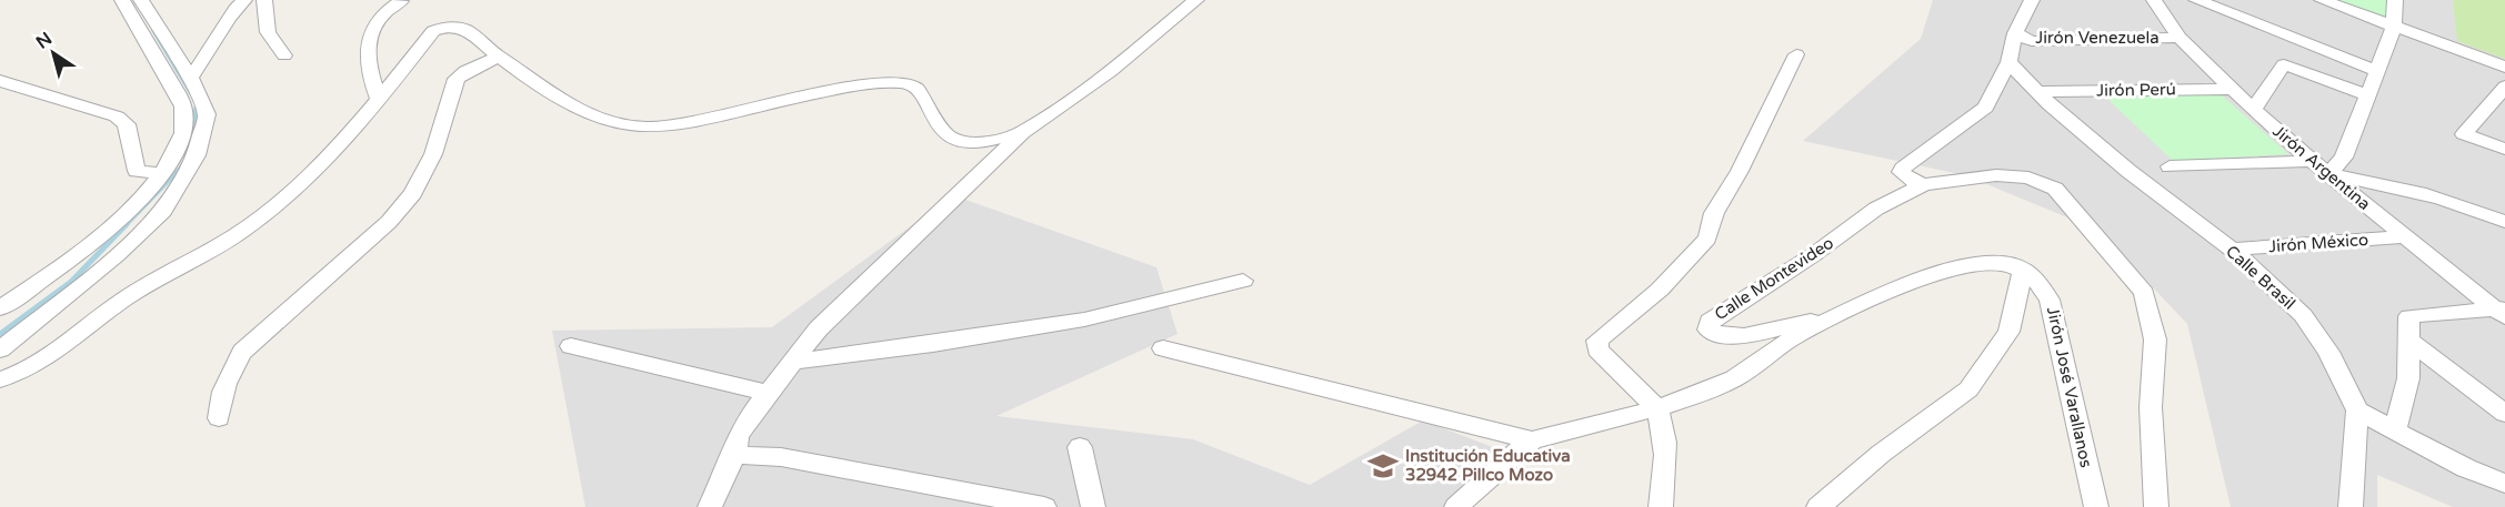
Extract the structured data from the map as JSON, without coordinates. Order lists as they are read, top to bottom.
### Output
{
  "streets": {
    "street": [
      "Jirón Venezuela",
      "Jirón Perú",
      "Jirón Argentina",
      "Jirón México",
      "Calle Brasil",
      "Calle Montevideo",
      "Jirón José Varallanos"
    ]
  },
  "crossings": [
    ["Jirón Venezuela", "Jirón Argentina"],
    ["Jirón Perú", "Jirón Argentina"],
    ["Jirón Perú", "Calle Brasil"],
    ["Jirón Argentina", "Jirón México"],
    ["Jirón México", "Calle Brasil"]
  ],
  "places": {
    "school or university": ["Institución Educativa 32942 Pillco Mozo"]
  },
  "north": "top left"
}
